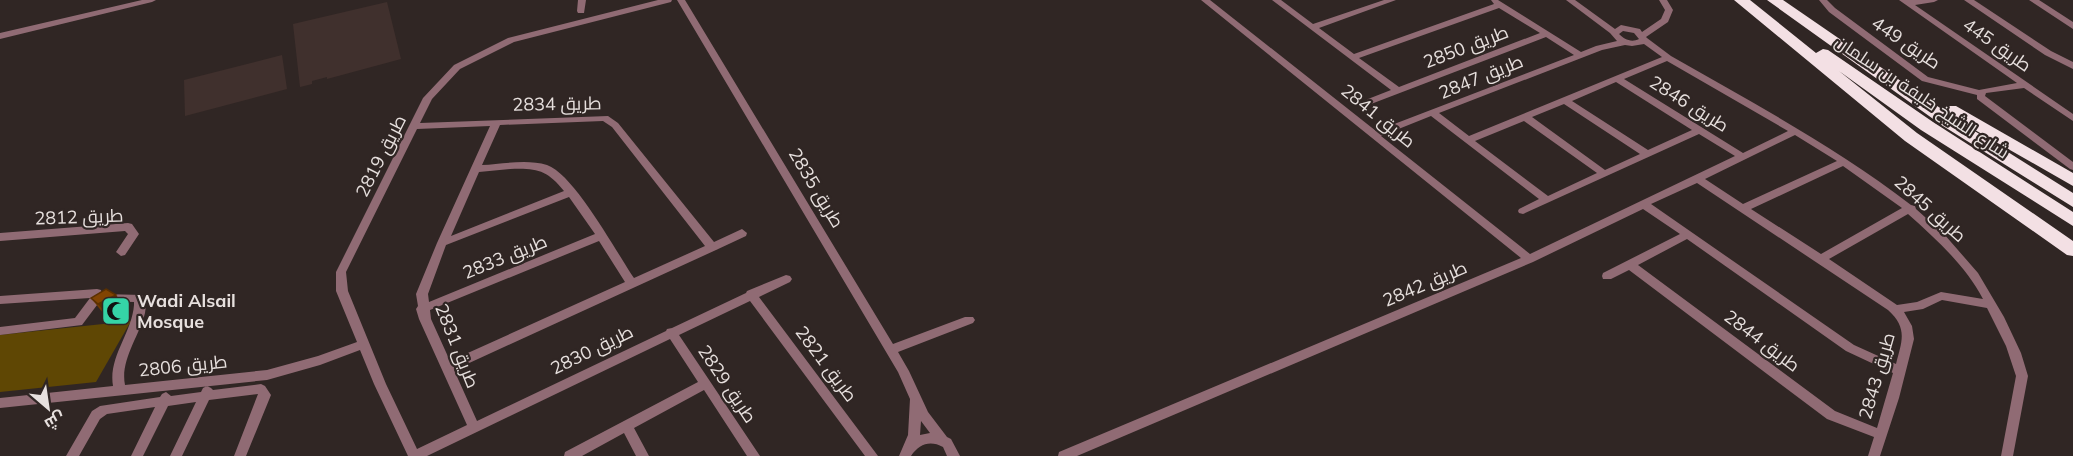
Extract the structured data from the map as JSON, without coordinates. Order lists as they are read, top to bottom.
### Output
{
  "streets": {
    "highway": ["شارع الشيخ خليفة بن سلمان"],
    "street": [
      "طريق 449",
      "طريق 445",
      "طريق 2850",
      "طريق 2847",
      "طريق 2834",
      "طريق 2846",
      "طريق 2841",
      "طريق 2819",
      "طريق 2835",
      "طريق 2845",
      "طريق 2812",
      "طريق 2833",
      "طريق 2842",
      "طريق 2844",
      "طريق 2831",
      "طريق 2830",
      "طريق 2821",
      "طريق 2806",
      "طريق 2843",
      "طريق 2829"
    ]
  },
  "crossings": [
    ["طريق 449", "طريق 445"],
    ["طريق 2847", "طريق 2841"],
    ["طريق 2847", "طريق 2845"],
    ["طريق 2834", "طريق 2819"],
    ["طريق 2834", "طريق 2831"],
    ["طريق 2846", "طريق 2845"],
    ["طريق 2846", "طريق 2842"],
    ["طريق 2841", "طريق 2842"],
    ["طريق 2819", "طريق 2830"],
    ["طريق 2819", "طريق 2806"],
    ["طريق 2845", "طريق 2842"],
    ["طريق 2845", "طريق 2843"],
    ["طريق 2833", "طريق 2831"],
    ["طريق 2842", "طريق 2843"],
    ["طريق 2844", "طريق 2843"],
    ["طريق 2831", "طريق 2830"],
    ["طريق 2830", "طريق 2821"],
    ["طريق 2830", "طريق 2829"]
  ],
  "places": {
    "mosque": ["Wadi Alsail Mosque"]
  },
  "north": "bottom right"
}
